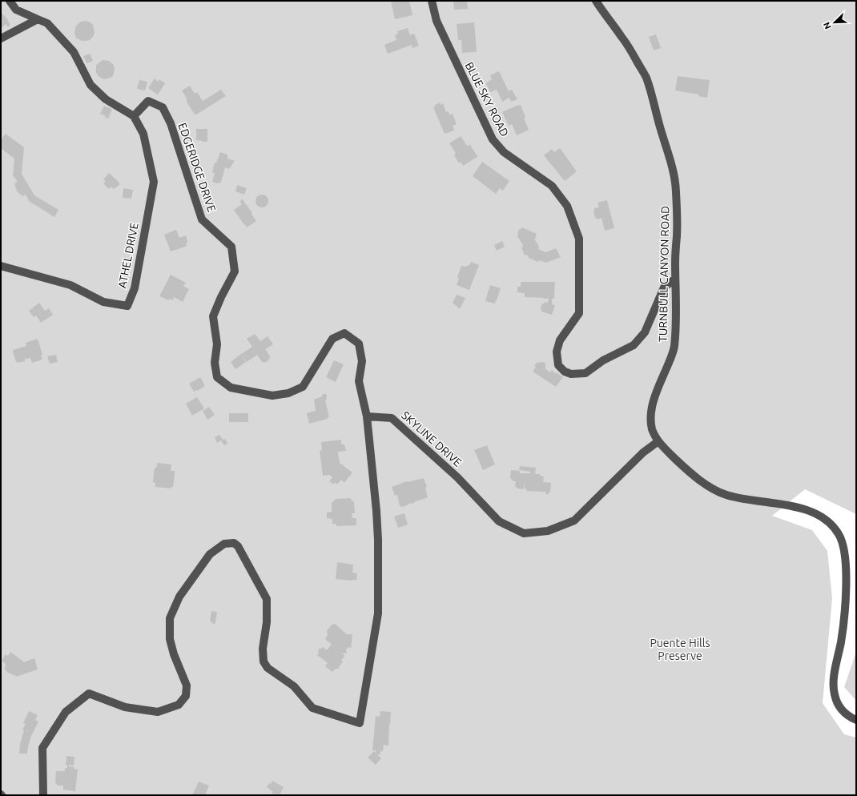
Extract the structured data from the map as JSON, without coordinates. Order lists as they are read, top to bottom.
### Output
{
  "streets": {
    "street": [
      "BLUE SKY ROAD",
      "EDGERIDGE DRIVE",
      "ATHEL DRIVE",
      "TURNBULL CANYON ROAD",
      "SKYLINE DRIVE"
    ]
  },
  "crossings": [
    ["BLUE SKY ROAD", "TURNBULL CANYON ROAD"],
    ["EDGERIDGE DRIVE", "ATHEL DRIVE"],
    ["EDGERIDGE DRIVE", "SKYLINE DRIVE"],
    ["TURNBULL CANYON ROAD", "SKYLINE DRIVE"]
  ],
  "parks": ["Puente Hills Preserve"],
  "north": "bottom left"
}
